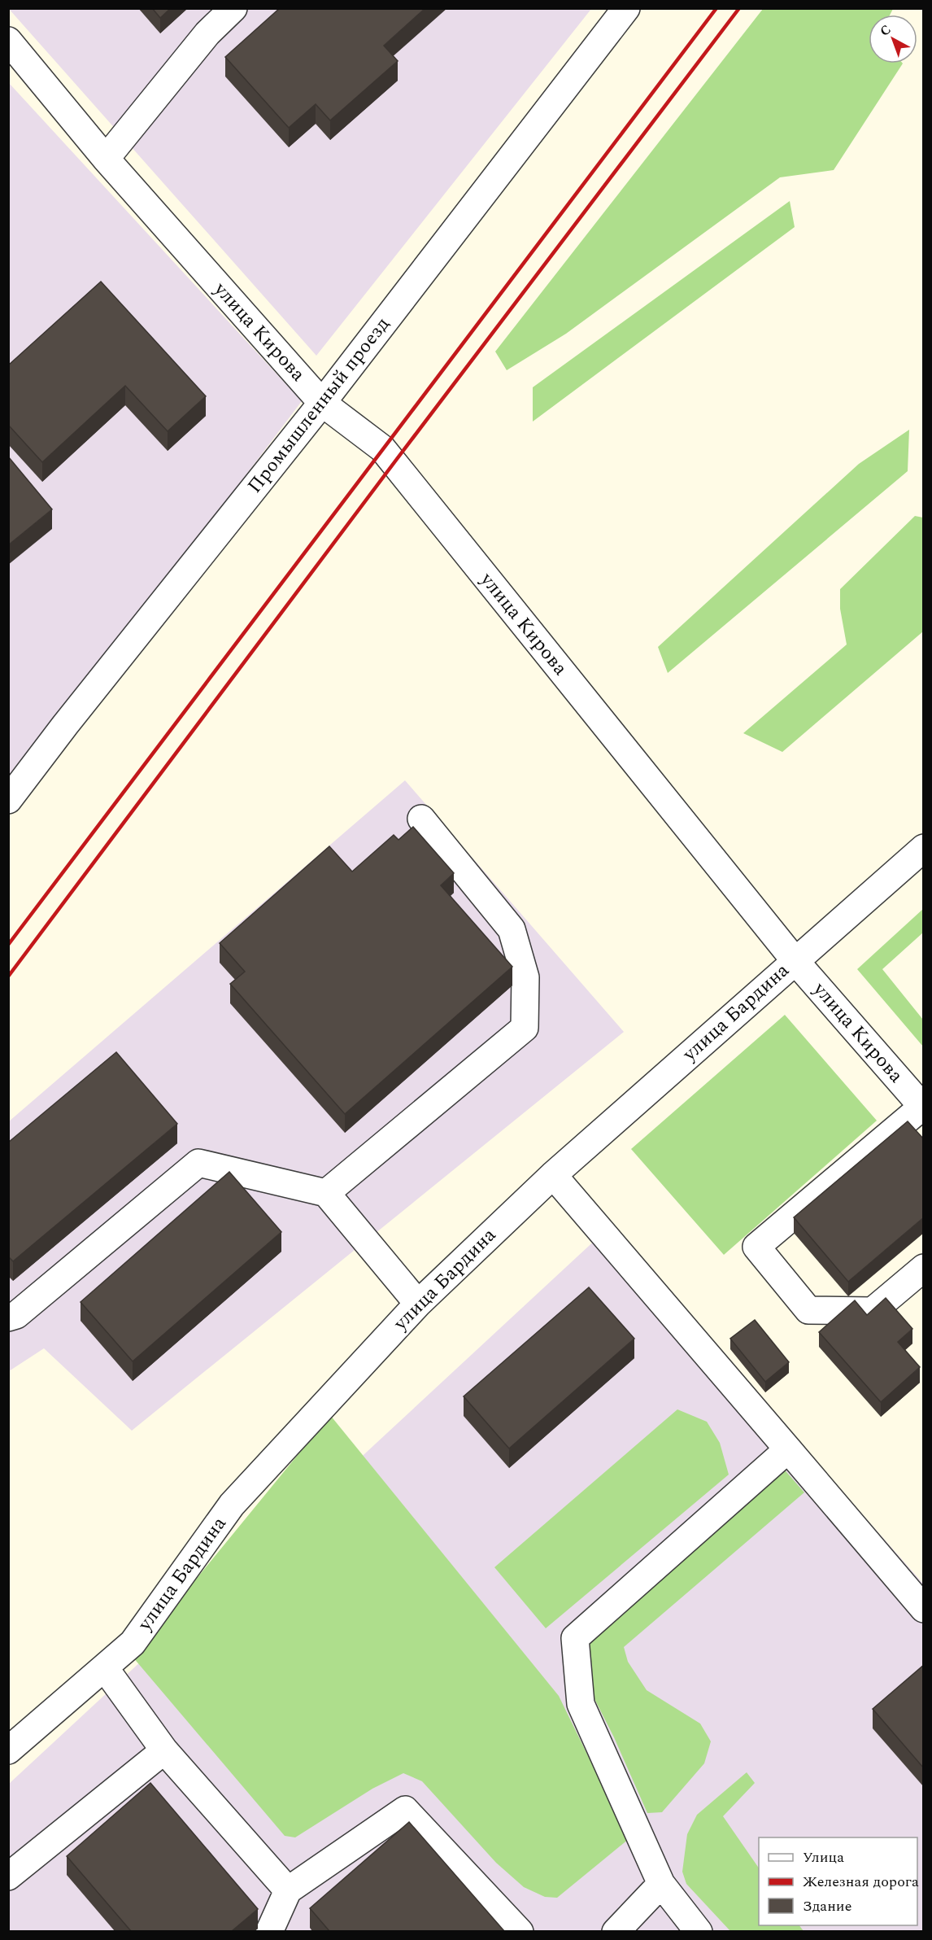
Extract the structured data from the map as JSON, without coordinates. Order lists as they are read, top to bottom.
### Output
{
  "streets": {
    "street": ["улица Кирова", "Промышленный проезд", "улица Бардина"]
  },
  "crossings": [
    ["улица Кирова", "Промышленный проезд"],
    ["улица Кирова", "улица Бардина"]
  ],
  "legend": ["Улица", "Железная дорога", "Здание"],
  "north": "top left"
}
